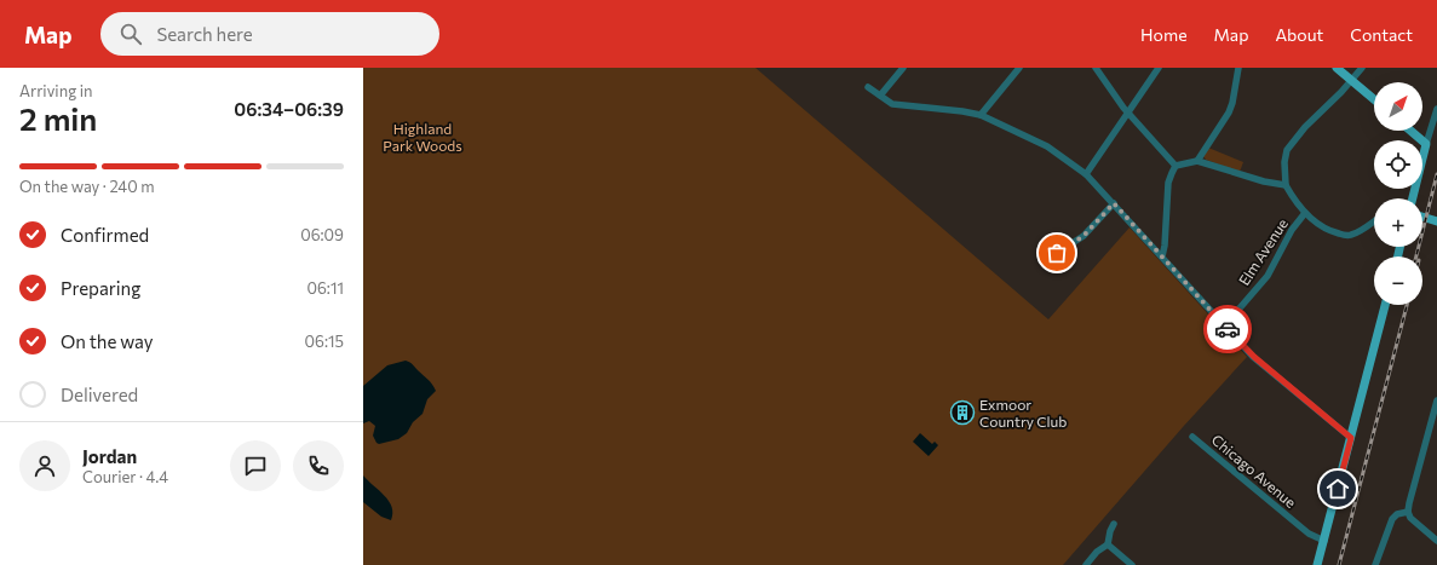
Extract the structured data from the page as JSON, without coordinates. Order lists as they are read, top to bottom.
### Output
{
  "streets": {
    "street": ["Elm Avenue", "Chicago Avenue"]
  },
  "parks": ["Highland Park Woods"],
  "places": {
    "building": ["Exmoor Country Club"]
  },
  "north": "top right",
  "page": {
    "header": "Map",
    "search": "Search here",
    "nav": [
      "Home",
      "Map",
      "About",
      "Contact"
    ],
    "heading": ["2 min", "Arriving in", "06:34–06:39"],
    "panel": ["Jordan", "Courier · 4.4"],
    "map_buttons": ["+", "−"],
    "bar": "On the way · 240 m",
    "list": [
      ["Confirmed", "06:09"],
      ["Preparing", "06:11"],
      ["On the way", "06:15"],
      "Delivered"
    ]
  }
}
